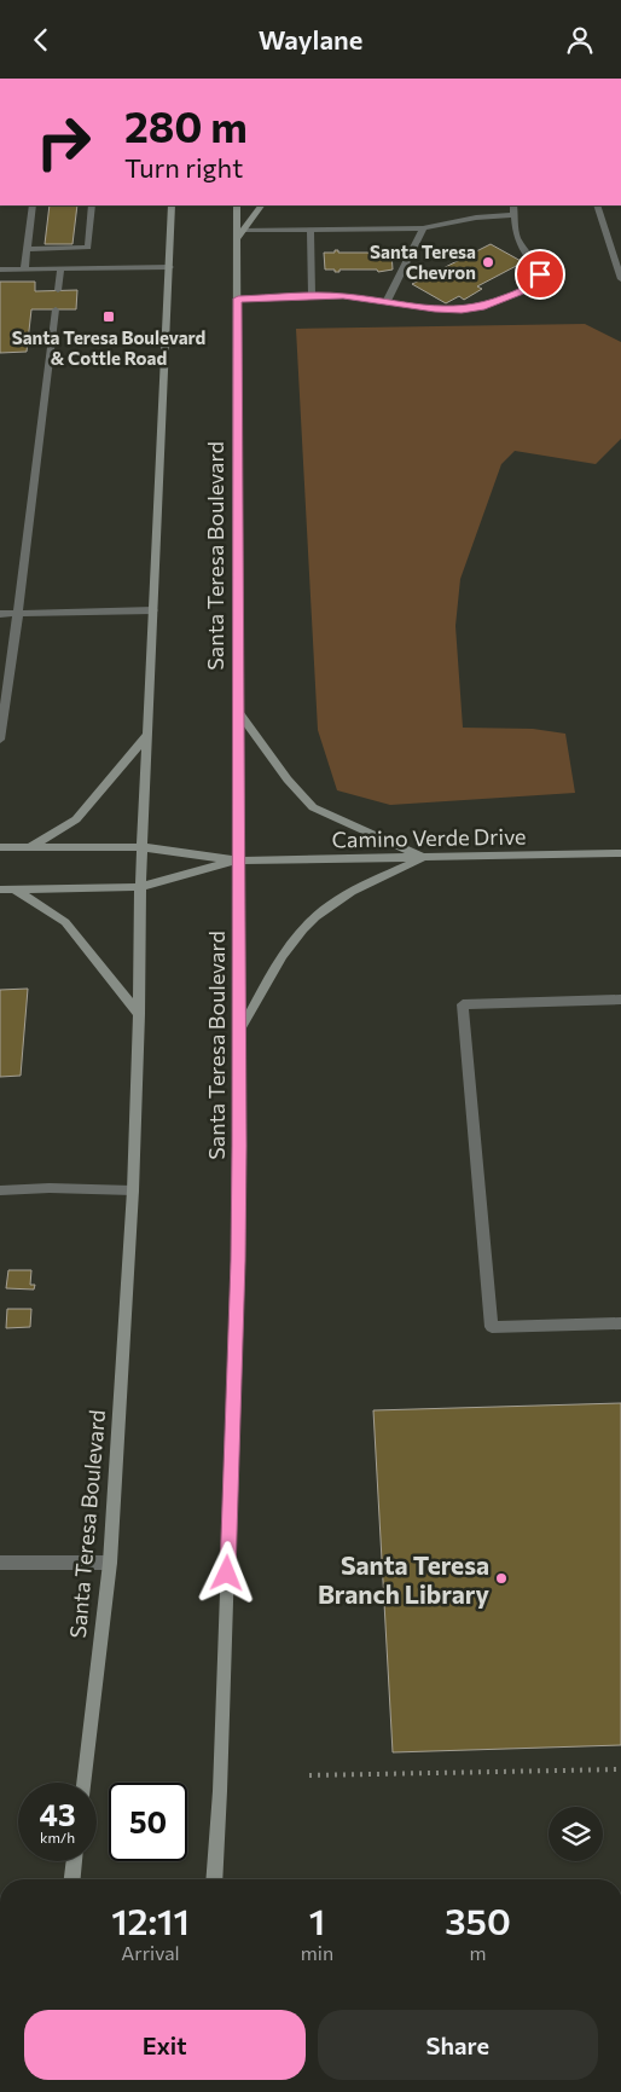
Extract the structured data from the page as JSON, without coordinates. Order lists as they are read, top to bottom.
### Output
{
  "streets": {
    "main road": ["Santa Teresa Boulevard", "Camino Verde Drive"]
  },
  "crossings": [
    ["Santa Teresa Boulevard", "Camino Verde Drive"]
  ],
  "places": {
    "other": ["Santa Teresa Chevron", "Santa Teresa Branch Library"],
    "transit": ["Santa Teresa Boulevard & Cottle Road"]
  },
  "page": {
    "header": "Waylane",
    "turn": ["280 m", "Turn right"],
    "speed": "43 km/h",
    "limit": "50",
    "eta": [
      "12:11",
      "Arrival",
      "1",
      "min",
      "350",
      "m"
    ],
    "buttons": ["Exit", "Share"]
  }
}
